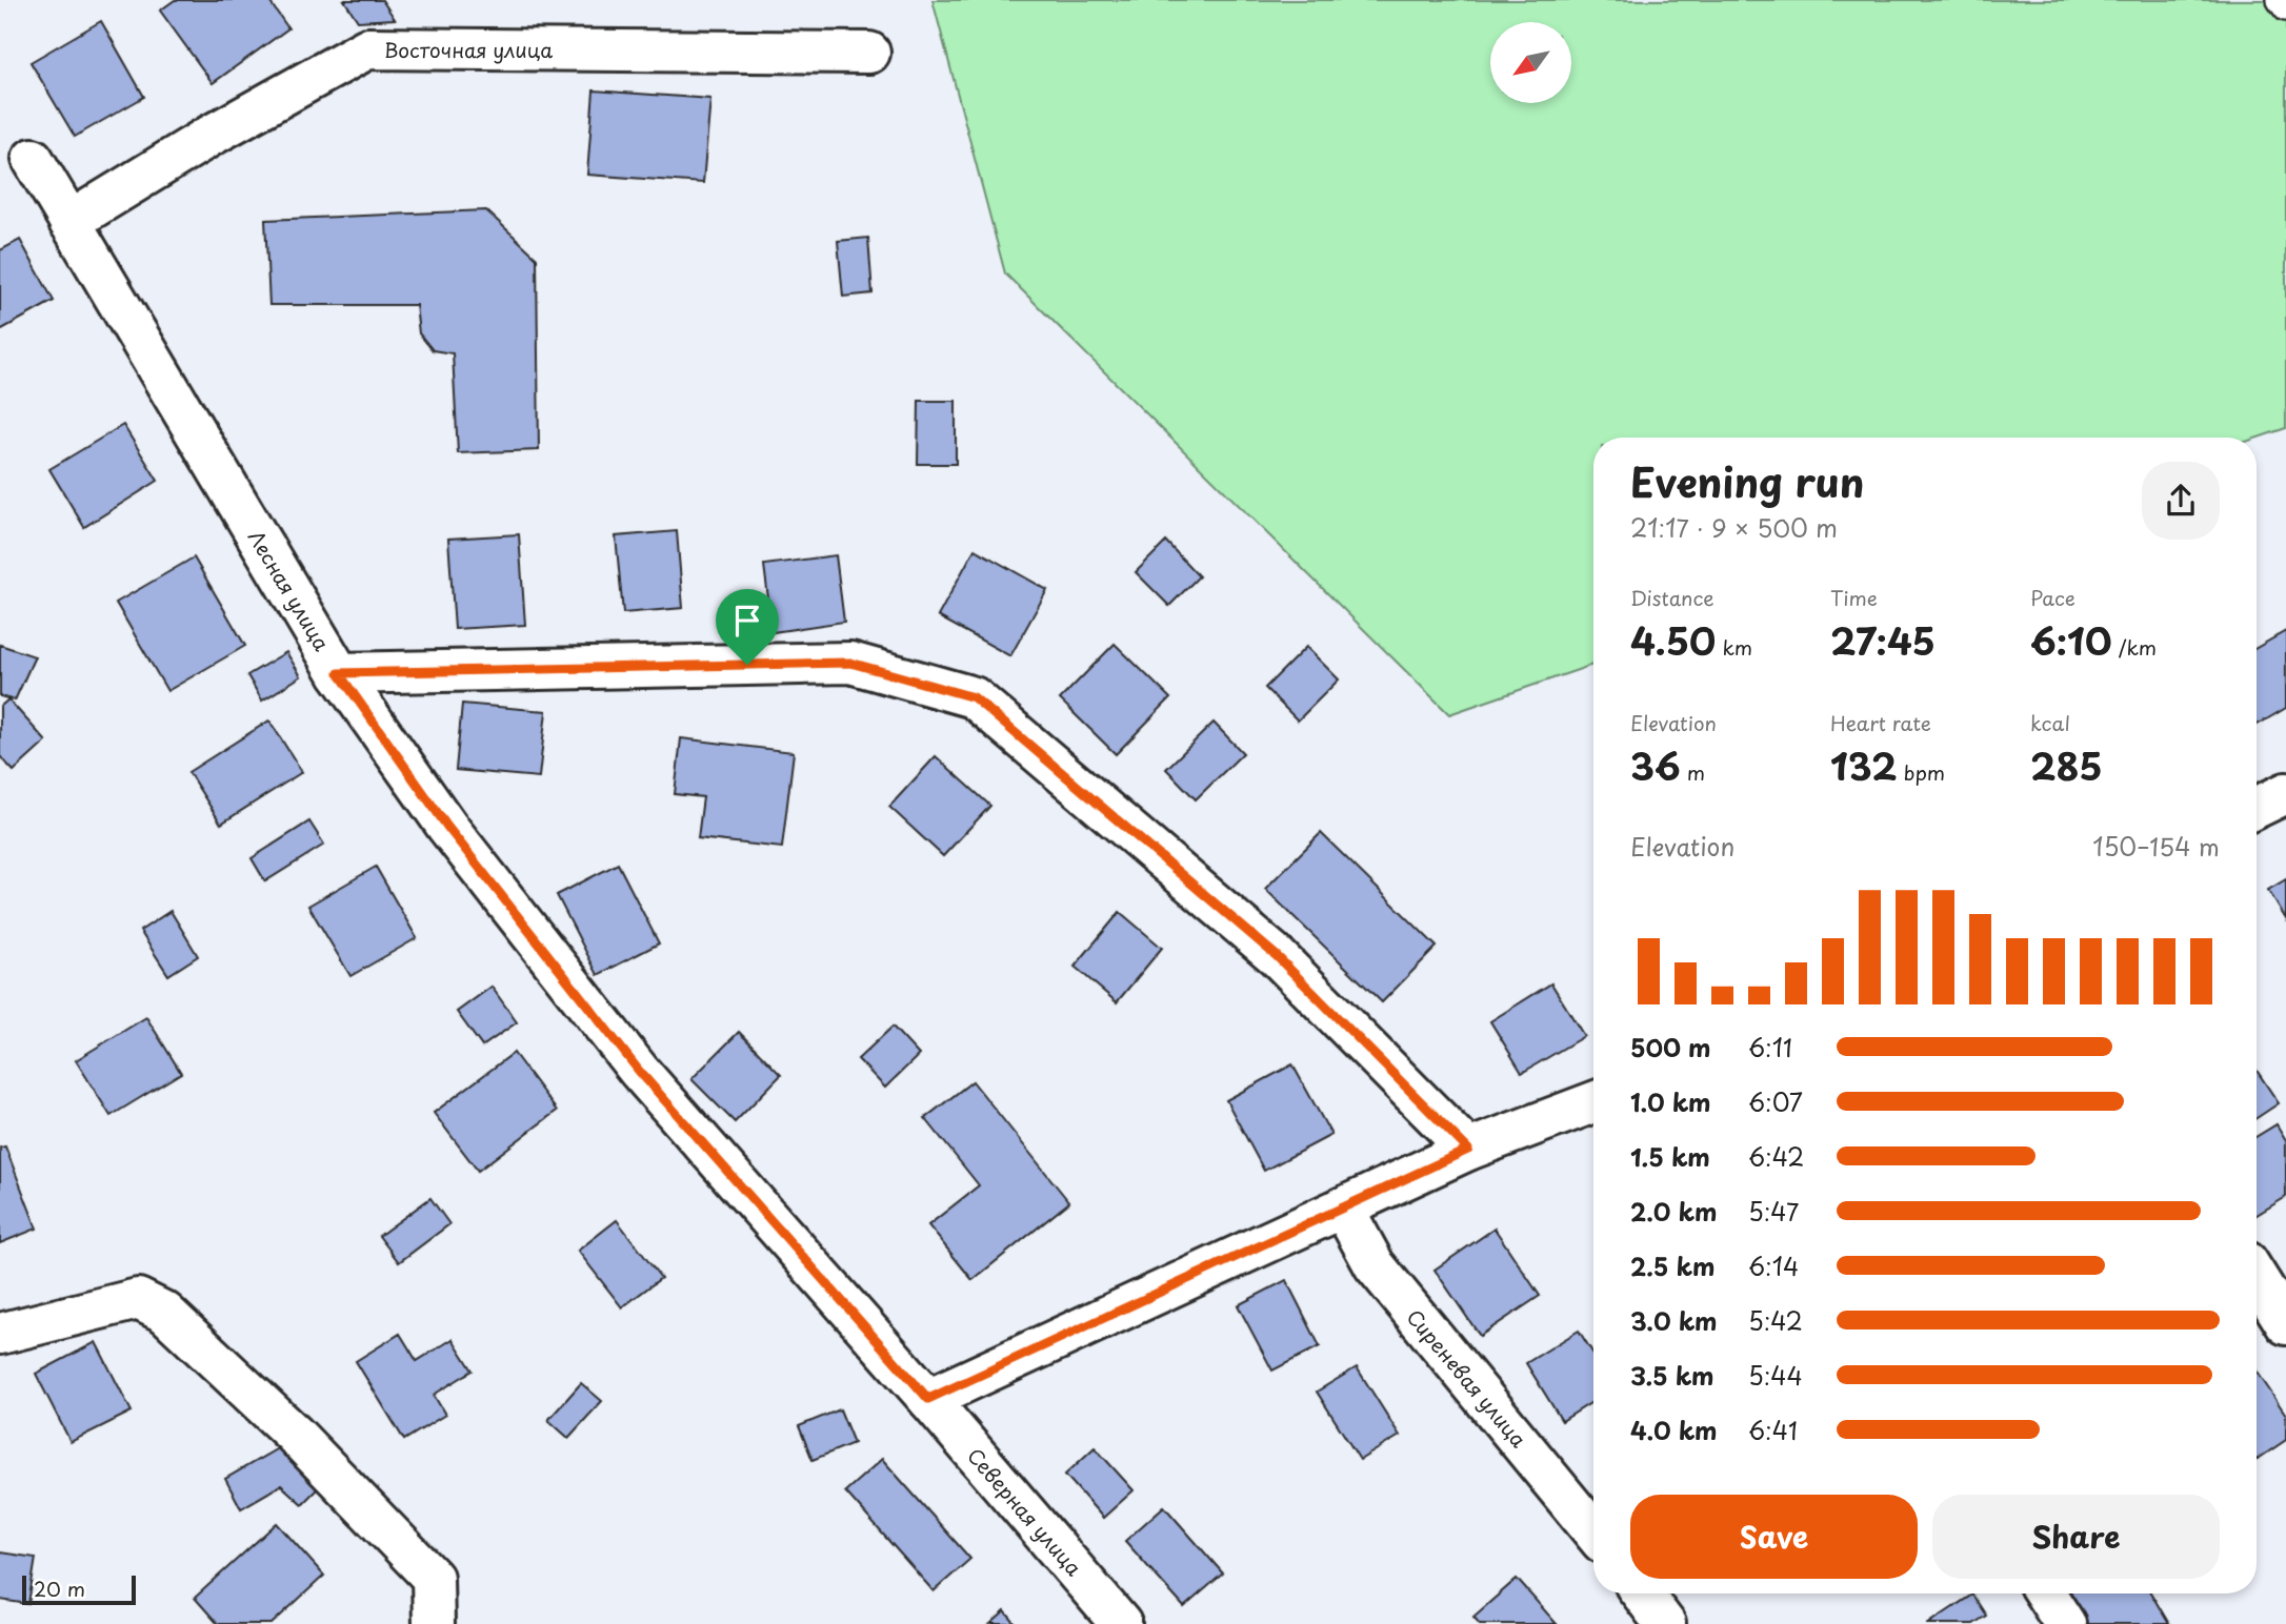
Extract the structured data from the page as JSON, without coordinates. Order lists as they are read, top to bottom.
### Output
{
  "streets": {
    "street": [
      "Восточная улица",
      "Лесная улица",
      "Сиреневая улица",
      "Северная улица"
    ]
  },
  "crossings": [
    ["Восточная улица", "Лесная улица"],
    ["Лесная улица", "Северная улица"]
  ],
  "scale_bar": "20 m",
  "north": "bottom left",
  "page": {
    "heading": ["Evening run", "21:17 · 9 × 500 m"],
    "stats": [
      ["Distance", "4.50 km"],
      ["Time", "27:45"],
      ["Pace", "6:10 /km"],
      ["Elevation", "36 m"],
      ["Heart rate", "132 bpm"],
      ["kcal", "285"]
    ],
    "chart": ["Elevation", "150–154 m"],
    "list": [
      {
        "name": "500 m",
        "note": "6:11"
      },
      {
        "name": "1.0 km",
        "note": "6:07"
      },
      {
        "name": "1.5 km",
        "note": "6:42"
      },
      {
        "name": "2.0 km",
        "note": "5:47"
      },
      {
        "name": "2.5 km",
        "note": "6:14"
      },
      {
        "name": "3.0 km",
        "note": "5:42"
      },
      {
        "name": "3.5 km",
        "note": "5:44"
      },
      {
        "name": "4.0 km",
        "note": "6:41"
      }
    ],
    "buttons": ["Save", "Share"],
    "scale": "20 m"
  }
}
